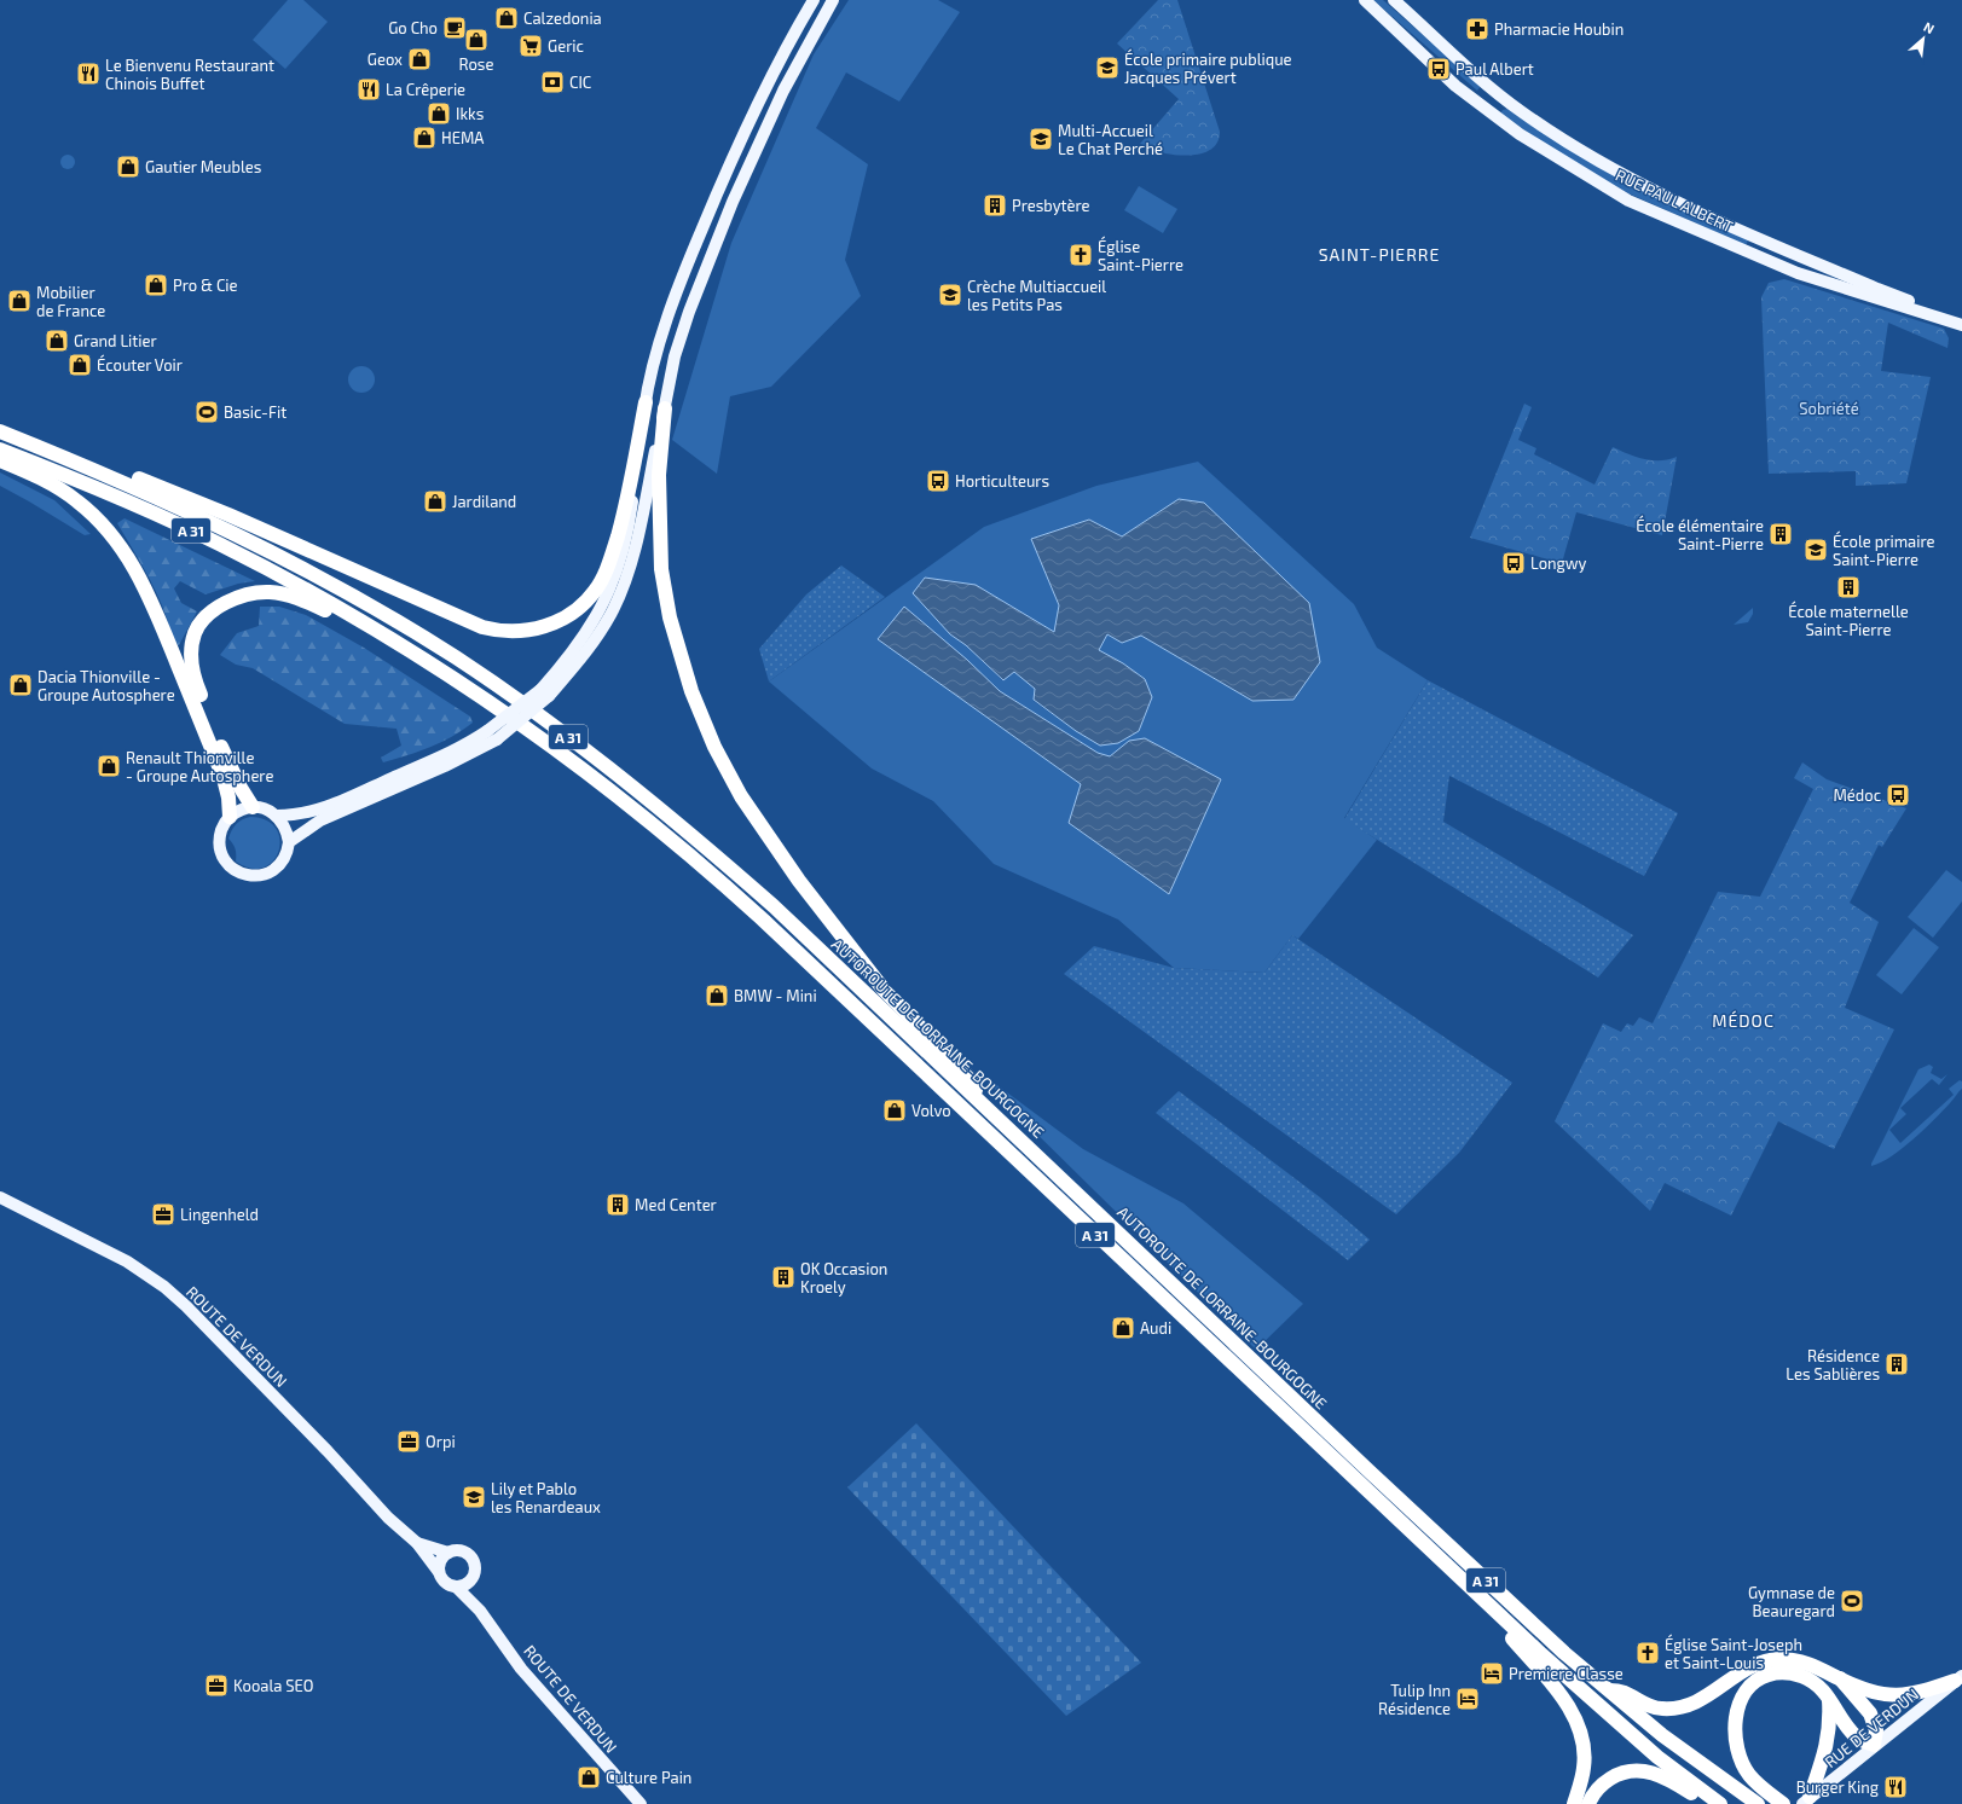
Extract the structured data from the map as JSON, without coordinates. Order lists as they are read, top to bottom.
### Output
{
  "streets": {
    "highway": ["A 31", "AUTOROUTE DE LORRAINE-BOURGOGNE"],
    "main road": ["RUE PAUL ALBERT", "ROUTE DE VERDUN", "RUE DE VERDUN"]
  },
  "districts": ["SAINT-PIERRE", "MÉDOC"],
  "parks": ["Sobriété"],
  "places": {
    "shop": [
      "Calzedonia",
      "Rose",
      "Geox",
      "Ikks",
      "HEMA",
      "Gautier Meubles",
      "Pro & Cie",
      "Mobilier de France",
      "Grand Litier",
      "Écouter Voir",
      "Jardiland",
      "Dacia Thionville - Groupe Autosphere",
      "Renault Thionville - Groupe Autosphere",
      "BMW - Mini",
      "Volvo",
      "Audi",
      "Culture Pain"
    ],
    "cafe": ["Go Cho"],
    "pharmacy": ["Pharmacie Houbin"],
    "supermarket": ["Geric"],
    "school or university": [
      "École primaire publique Jacques Prévert",
      "Multi-Accueil Le Chat Perché",
      "Crèche Multiaccueil les Petits Pas",
      "École primaire Saint-Pierre",
      "Lily et Pablo les Renardeaux"
    ],
    "bus stop": [
      "Paul Albert",
      "Horticulteurs",
      "Longwy",
      "Médoc"
    ],
    "restaurant": ["Le Bienvenu Restaurant Chinois Buffet", "La Crêperie", "Burger King"],
    "bank": ["CIC"],
    "building": [
      "Presbytère",
      "École élémentaire Saint-Pierre",
      "École maternelle Saint-Pierre",
      "Med Center",
      "OK Occasion Kroely",
      "Résidence Les Sablières"
    ],
    "church": ["Église Saint-Pierre", "Église Saint-Joseph et Saint-Louis"],
    "sports": ["Basic-Fit", "Gymnase de Beauregard"],
    "office": ["Lingenheld", "Orpi", "Kooala SEO"],
    "hotel": ["Premiere Classe", "Tulip Inn Résidence"]
  },
  "north": "top right"
}
